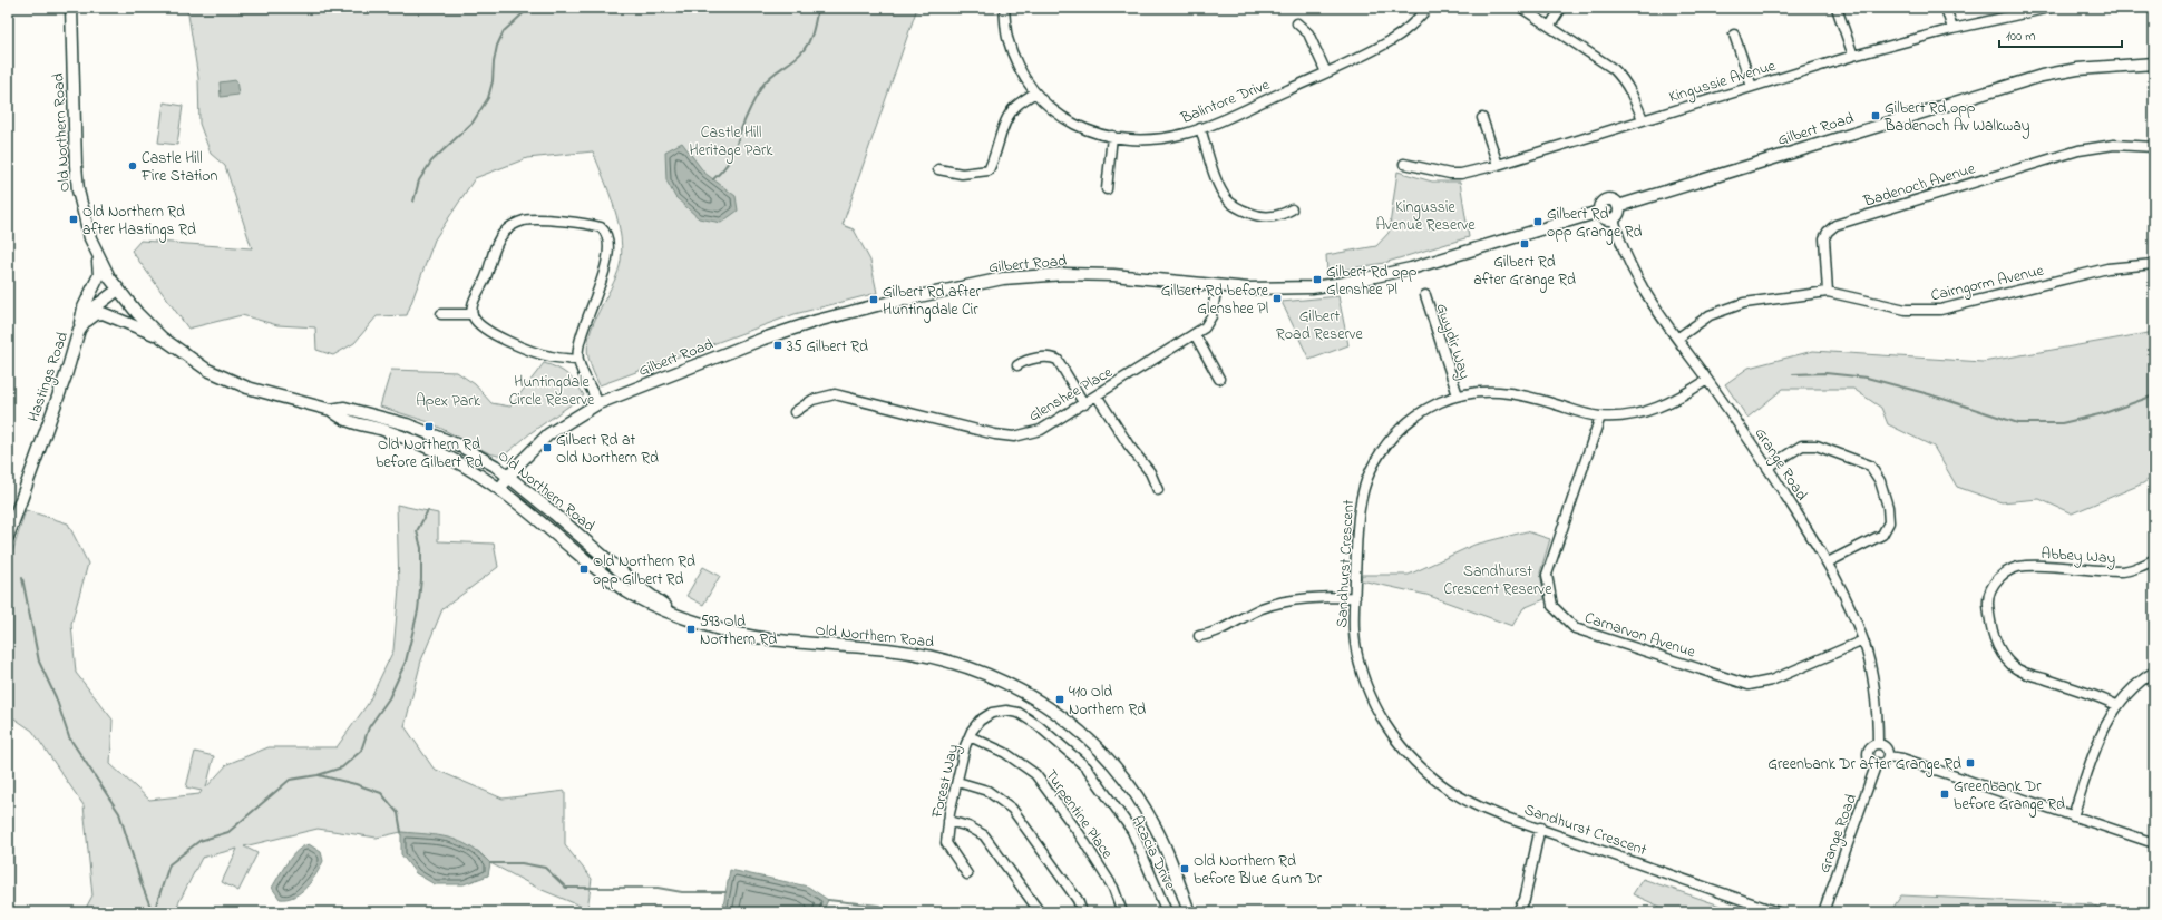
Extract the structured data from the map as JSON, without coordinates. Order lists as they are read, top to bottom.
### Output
{
  "streets": {
    "main road": ["Gilbert Road", "Old Northern Road", "Hastings Road"],
    "street": [
      "Kingussie Avenue",
      "Balintore Drive",
      "Badenoch Avenue",
      "Cairngorm Avenue",
      "Gwydir Way",
      "Glenshee Place",
      "Grange Road",
      "Abbey Way",
      "Sandhurst Crescent",
      "Carnarvon Avenue",
      "Forest Way",
      "Turpentine Place",
      "Acacia Drive"
    ]
  },
  "crossings": [
    ["Gilbert Road", "Old Northern Road"],
    ["Gilbert Road", "Glenshee Place"],
    ["Gilbert Road", "Grange Road"],
    ["Old Northern Road", "Hastings Road"],
    ["Badenoch Avenue", "Cairngorm Avenue"],
    ["Cairngorm Avenue", "Grange Road"],
    ["Gwydir Way", "Sandhurst Crescent"],
    ["Grange Road", "Sandhurst Crescent"],
    ["Grange Road", "Carnarvon Avenue"],
    ["Sandhurst Crescent", "Carnarvon Avenue"],
    ["Forest Way", "Turpentine Place"],
    ["Forest Way", "Acacia Drive"]
  ],
  "parks": [
    "Castle Hill Heritage Park",
    "Kingussie Avenue Reserve",
    "Gilbert Road Reserve",
    "Huntingdale Circle Reserve",
    "Apex Park",
    "Sandhurst Crescent Reserve"
  ],
  "places": {
    "transit": [
      "Gilbert Rd opp Badenoch Av Walkway",
      "Old Northern Rd after Hastings Rd",
      "Gilbert Rd opp Grange Rd",
      "Gilbert Rd after Grange Rd",
      "Gilbert Rd opp Glenshee Pl",
      "Gilbert Rd before Glenshee Pl",
      "Gilbert Rd after Huntingdale Cir",
      "35 Gilbert Rd",
      "Old Northern Rd before Gilbert Rd",
      "Gilbert Rd at Old Northern Rd",
      "Old Northern Rd opp Gilbert Rd",
      "593 Old Northern Rd",
      "410 Old Northern Rd",
      "Greenbank Dr after Grange Rd",
      "Greenbank Dr before Grange Rd",
      "Old Northern Rd before Blue Gum Dr"
    ],
    "other": ["Castle Hill Fire Station"]
  },
  "scale_bar": "100 m"
}
